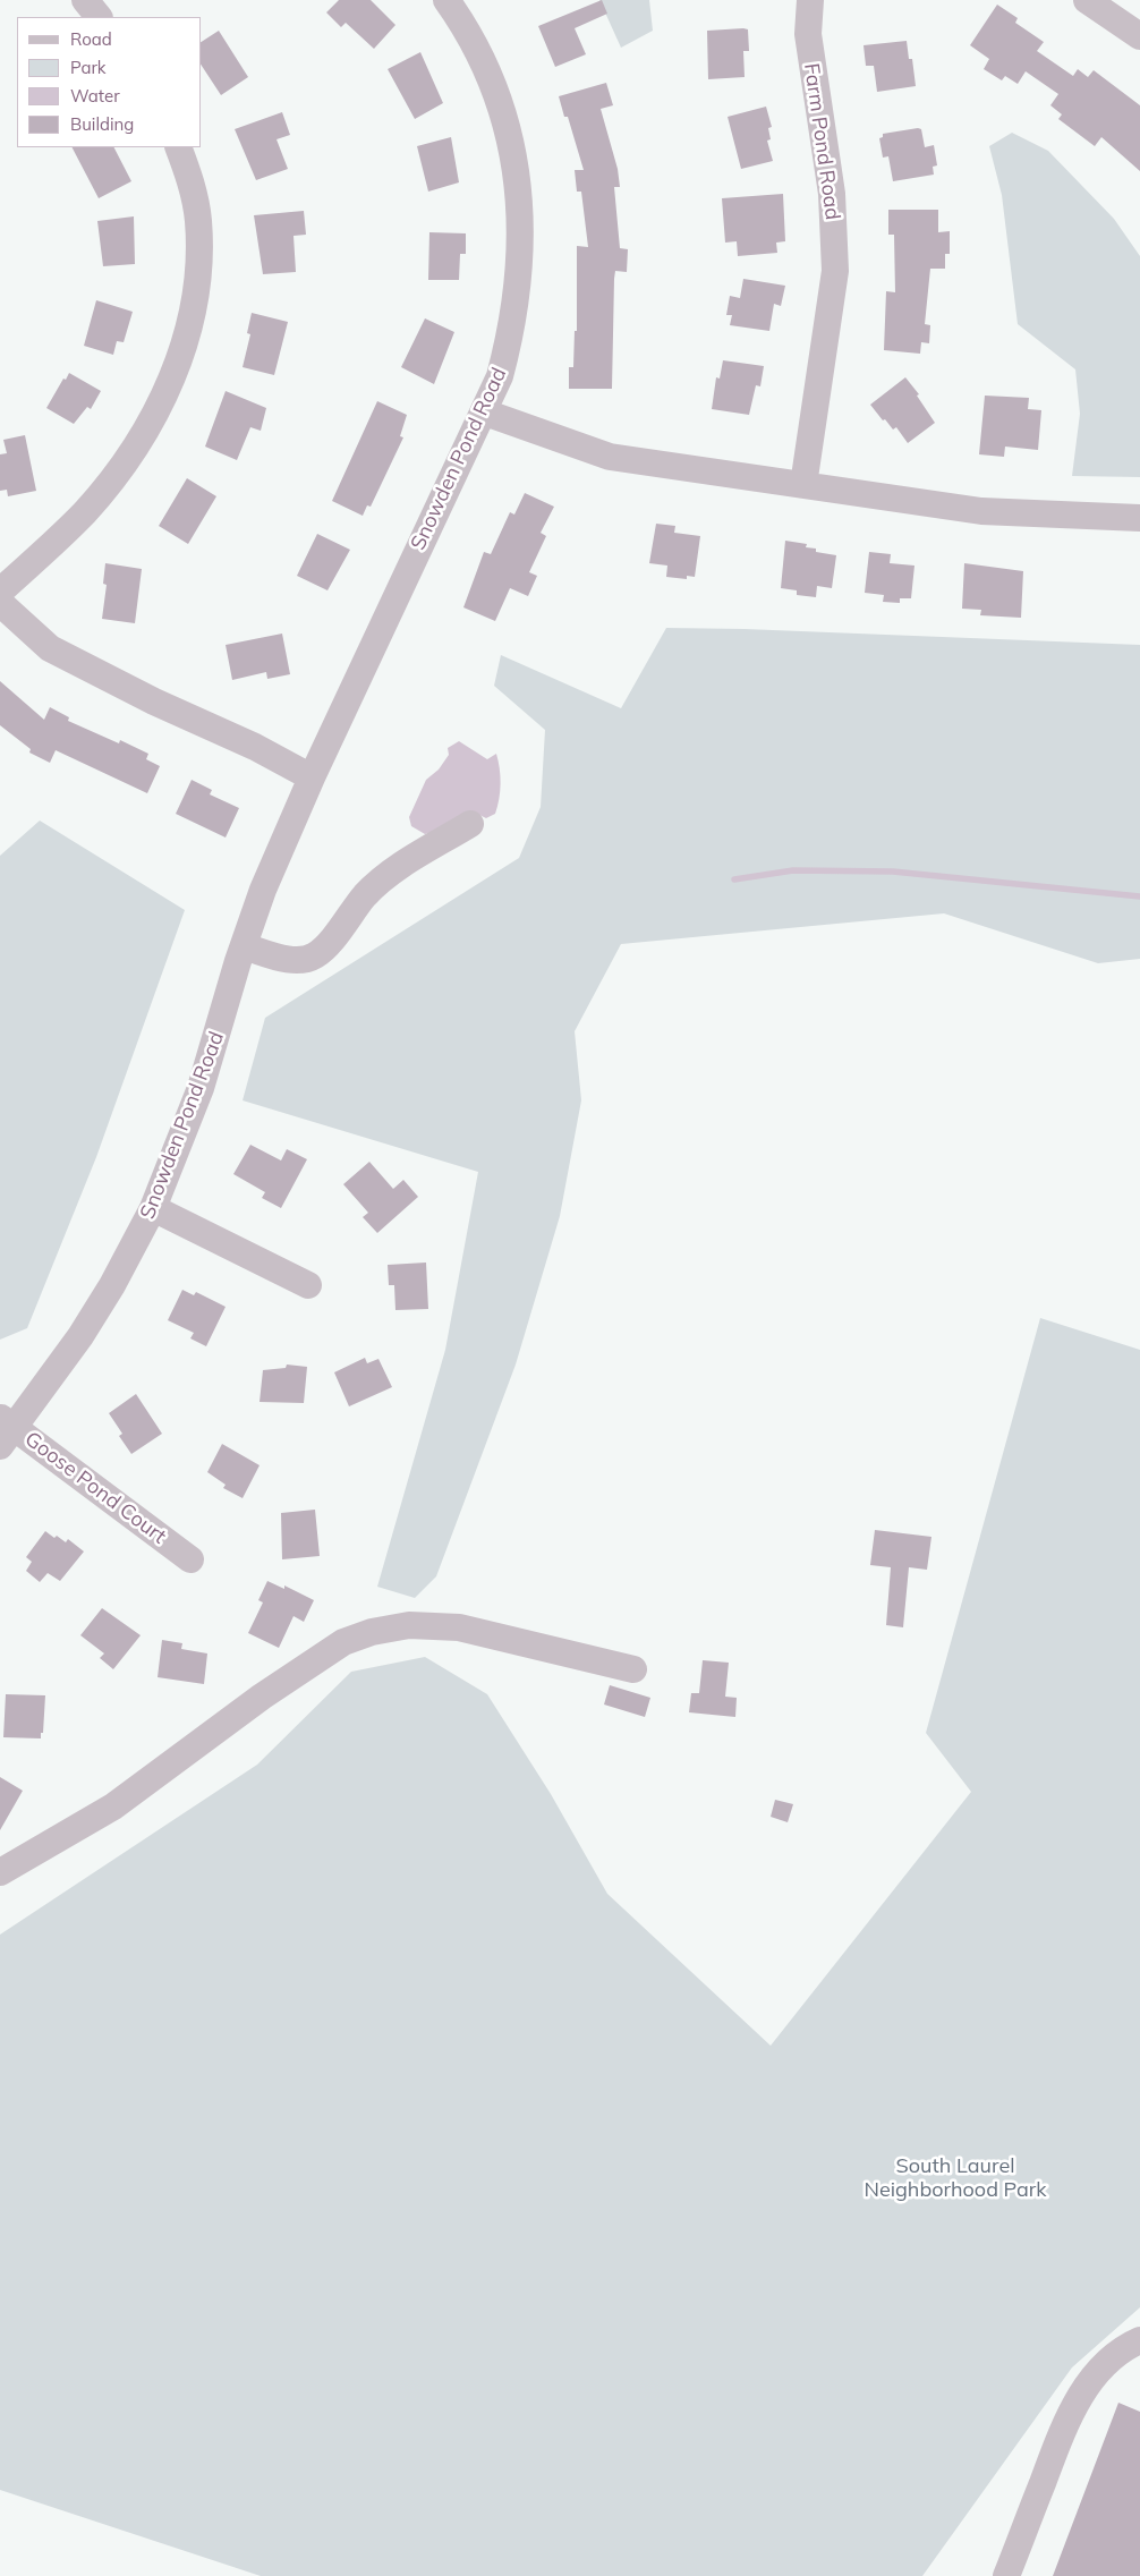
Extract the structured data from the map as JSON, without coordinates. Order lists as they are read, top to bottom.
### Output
{
  "streets": {
    "street": ["Farm Pond Road", "Snowden Pond Road", "Goose Pond Court"]
  },
  "crossings": [
    ["Snowden Pond Road", "Goose Pond Court"]
  ],
  "parks": ["South Laurel Neighborhood Park"],
  "legend": [
    "Road",
    "Park",
    "Water",
    "Building"
  ]
}
